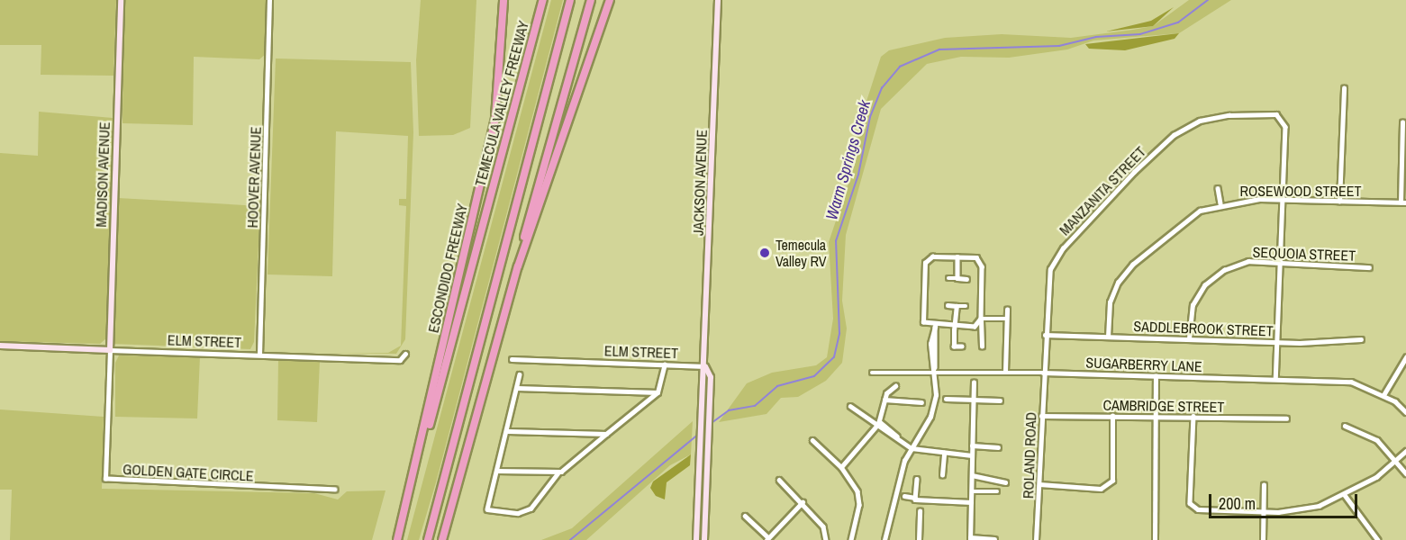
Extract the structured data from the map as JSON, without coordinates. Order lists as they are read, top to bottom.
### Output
{
  "streets": {
    "highway": ["TEMECULA VALLEY FREEWAY", "ESCONDIDO FREEWAY"],
    "main road": ["MADISON AVENUE", "JACKSON AVENUE", "ELM STREET"],
    "street": [
      "HOOVER AVENUE",
      "MANZANITA STREET",
      "ROSEWOOD STREET",
      "SEQUOIA STREET",
      "SADDLEBROOK STREET",
      "SUGARBERRY LANE",
      "CAMBRIDGE STREET",
      "ROLAND ROAD",
      "GOLDEN GATE CIRCLE"
    ]
  },
  "crossings": [
    ["TEMECULA VALLEY FREEWAY", "ESCONDIDO FREEWAY"],
    ["MADISON AVENUE", "ELM STREET"],
    ["MADISON AVENUE", "GOLDEN GATE CIRCLE"],
    ["HOOVER AVENUE", "ELM STREET"],
    ["JACKSON AVENUE", "ELM STREET"],
    ["MANZANITA STREET", "ROSEWOOD STREET"],
    ["MANZANITA STREET", "SADDLEBROOK STREET"],
    ["MANZANITA STREET", "SUGARBERRY LANE"],
    ["MANZANITA STREET", "ROLAND ROAD"],
    ["ROSEWOOD STREET", "SADDLEBROOK STREET"],
    ["SEQUOIA STREET", "SADDLEBROOK STREET"],
    ["ELM STREET", "GOLDEN GATE CIRCLE"],
    ["SUGARBERRY LANE", "ROLAND ROAD"],
    ["CAMBRIDGE STREET", "ROLAND ROAD"]
  ],
  "water": ["Warm Springs Creek"],
  "places": ["Temecula Valley RV"],
  "scale_bar": "200 m"
}
